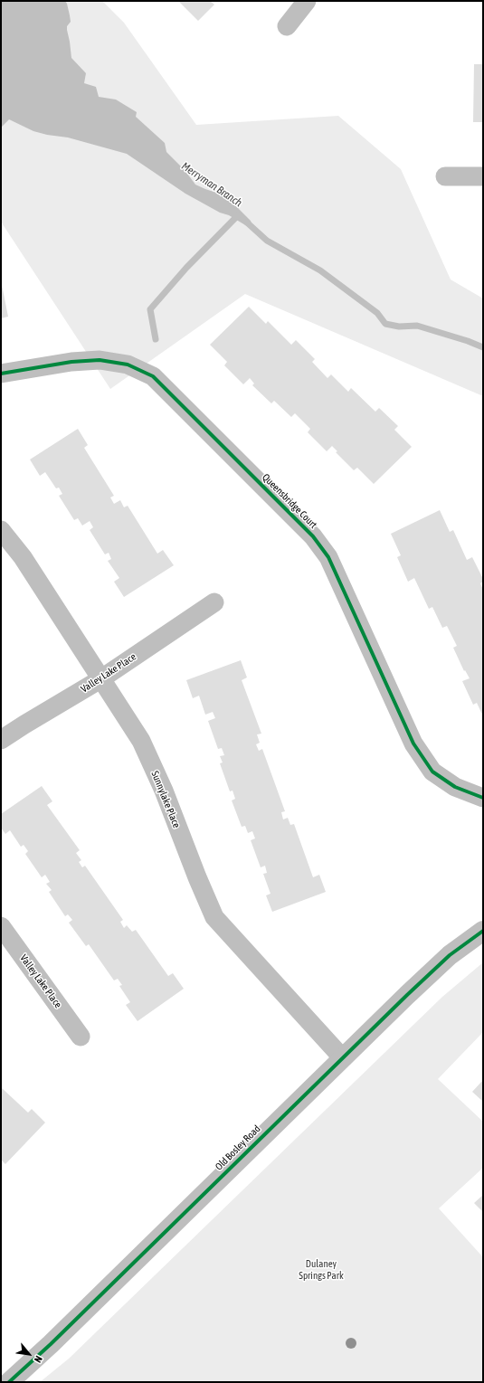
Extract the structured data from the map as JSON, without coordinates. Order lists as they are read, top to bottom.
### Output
{
  "streets": {
    "street": [
      "Queensbridge Court",
      "Valley Lake Place",
      "Sunnylake Place",
      "Old Bosley Road"
    ]
  },
  "crossings": [
    ["Valley Lake Place", "Sunnylake Place"],
    ["Sunnylake Place", "Old Bosley Road"]
  ],
  "water": ["Merryman Branch"],
  "parks": ["Dulaney Springs Park"],
  "north": "bottom right"
}
